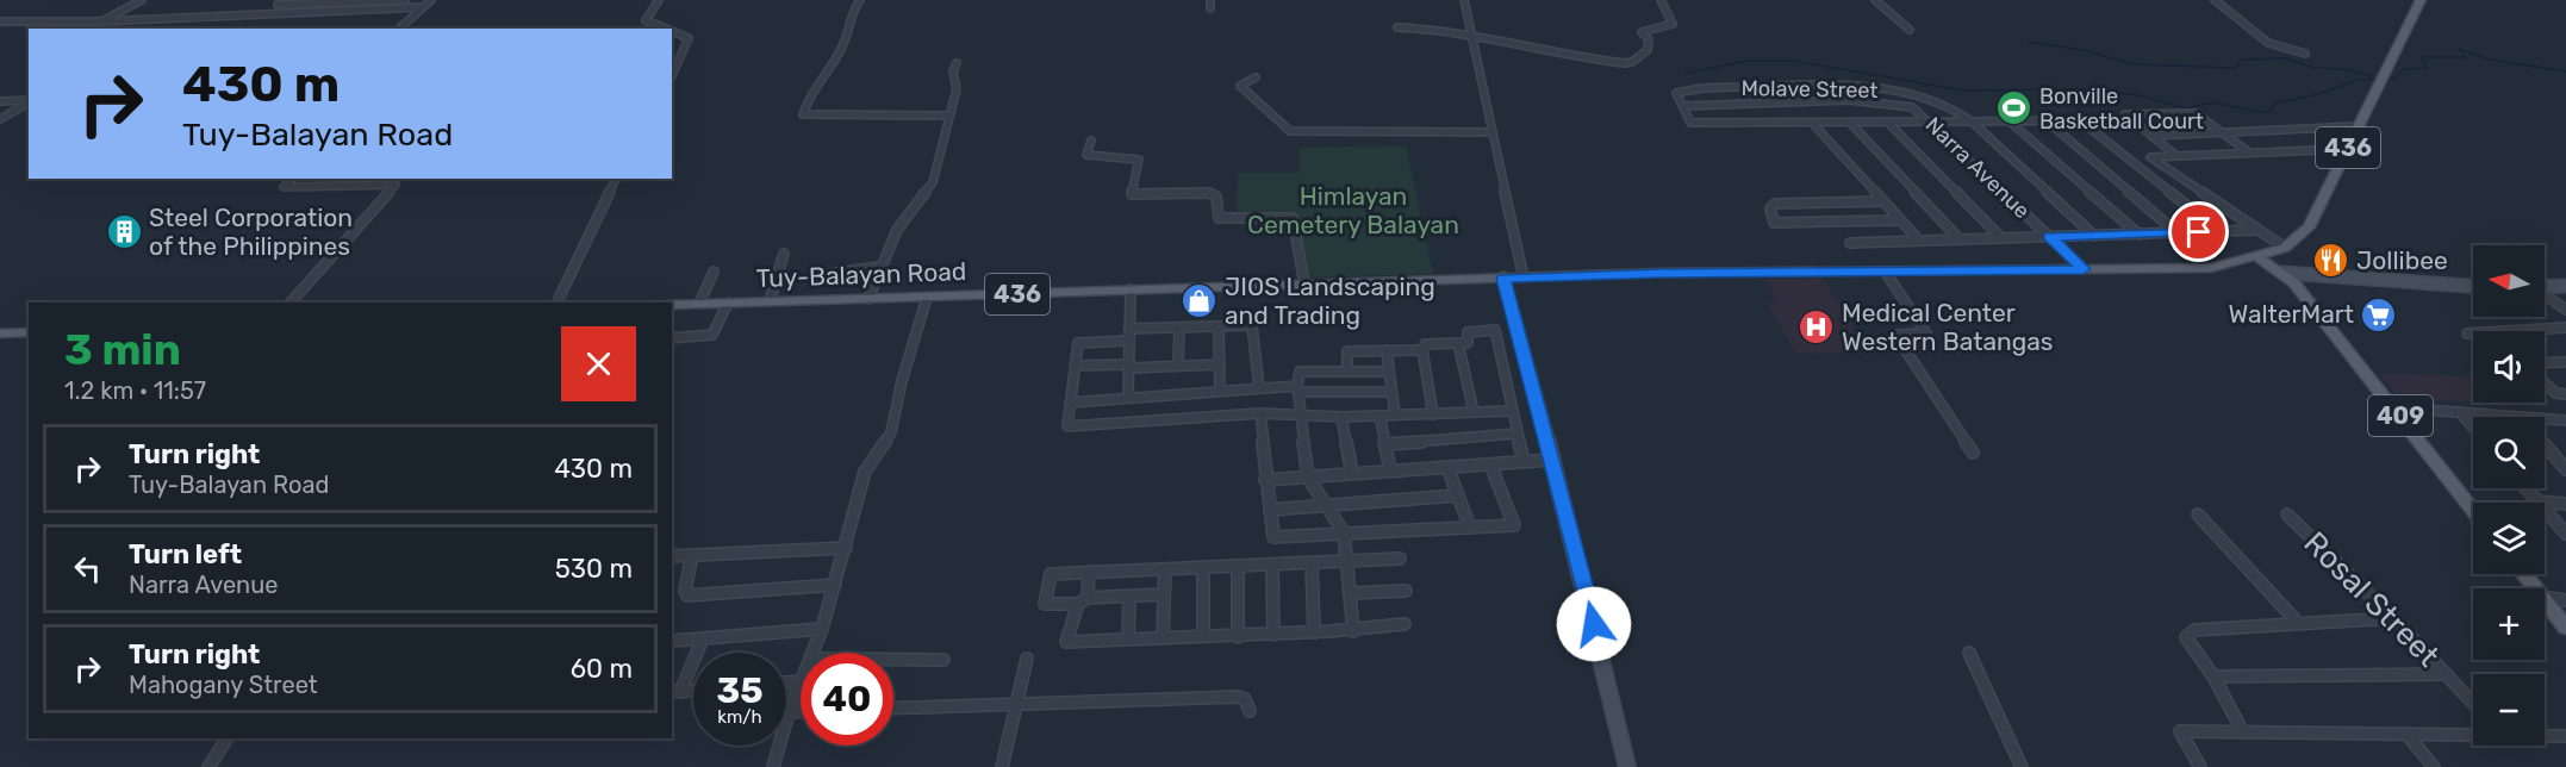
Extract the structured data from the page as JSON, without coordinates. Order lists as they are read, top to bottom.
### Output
{
  "streets": {
    "main road": ["436", "Tuy-Balayan Road", "409"],
    "street": ["Molave Street", "Narra Avenue", "Rosal Street"]
  },
  "crossings": [
    ["Molave Street", "Narra Avenue"],
    ["436", "Tuy-Balayan Road"],
    ["436", "409"],
    ["Narra Avenue", "Tuy-Balayan Road"],
    ["Tuy-Balayan Road", "409"]
  ],
  "parks": ["Himlayan Cemetery Balayan"],
  "places": {
    "sports": ["Bonville Basketball Court"],
    "building": ["Steel Corporation of the Philippines"],
    "restaurant": ["Jollibee"],
    "shop": ["JIOS Landscaping and Trading"],
    "supermarket": ["WalterMart"],
    "hospital": ["Medical Center Western Batangas"]
  },
  "north": "left",
  "page": {
    "turn": ["430 m", "Tuy-Balayan Road"],
    "map_buttons": ["+", "−"],
    "heading": ["3 min", "1.2 km · 11:57"],
    "list": [
      {
        "name": "Turn right",
        "note": "Tuy-Balayan Road",
        "value": "430 m"
      },
      {
        "name": "Turn left",
        "note": "Narra Avenue",
        "value": "530 m"
      },
      {
        "name": "Turn right",
        "note": "Mahogany Street",
        "value": "60 m"
      }
    ],
    "speed": "35 km/h",
    "limit": "40"
  }
}
